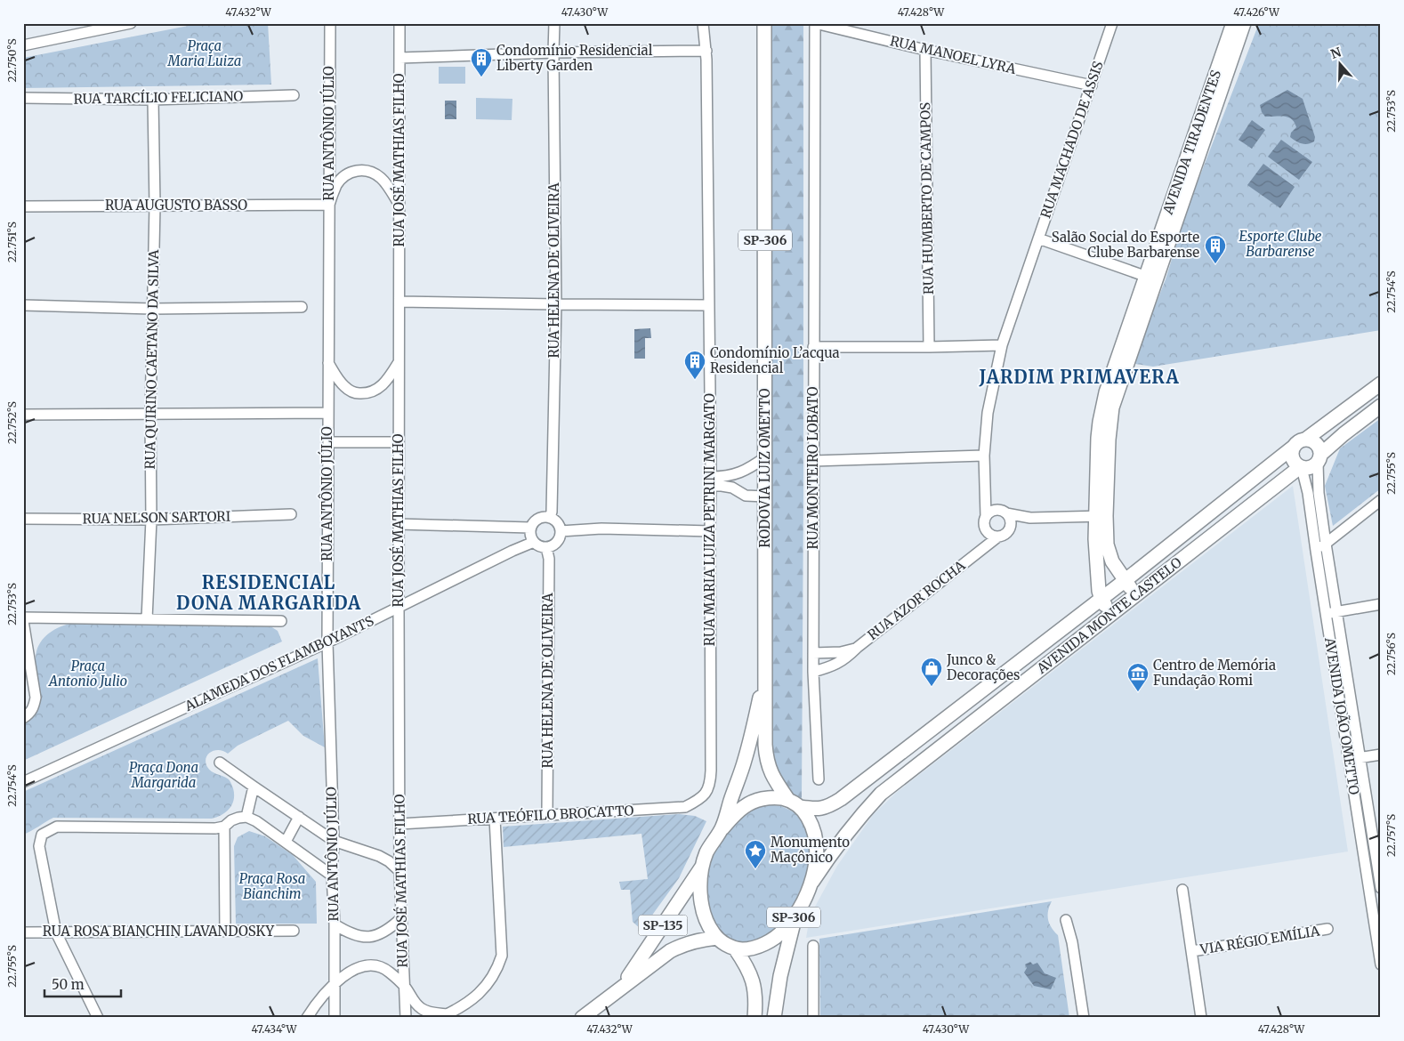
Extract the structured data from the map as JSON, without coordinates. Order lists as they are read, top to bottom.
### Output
{
  "streets": {
    "main road": [
      "AVENIDA TIRADENTES",
      "SP-306",
      "RODOVIA LUIZ OMETTO",
      "AVENIDA MONTE CASTELO",
      "SP-135"
    ],
    "street": [
      "RUA MANOEL LYRA",
      "RUA TARCÍLIO FELICIANO",
      "RUA ANTÔNIO JÚLIO",
      "RUA MACHADO DE ASSIS",
      "RUA JOSÉ MATHIAS FILHO",
      "RUA HUMBERTO DE CAMPOS",
      "RUA AUGUSTO BASSO",
      "RUA HELENA DE OLIVEIRA",
      "RUA QUIRINO CAETANO DA SILVA",
      "RUA MONTEIRO LOBATO",
      "RUA NELSON SARTORI",
      "RUA MARIA LUIZA PETRINI MARGATO",
      "RUA AZOR ROCHA",
      "ALAMEDA DOS FLAMBOYANTS",
      "AVENIDA JOÃO OMETTO",
      "RUA TEÓFILO BROCATTO",
      "RUA ROSA BIANCHIN LAVANDOSKY",
      "VIA RÉGIO EMÍLIA"
    ]
  },
  "crossings": [
    ["RUA MANOEL LYRA", "RUA MACHADO DE ASSIS"],
    ["RUA MANOEL LYRA", "RUA HUMBERTO DE CAMPOS"],
    ["RUA MANOEL LYRA", "RUA MONTEIRO LOBATO"],
    ["RUA TARCÍLIO FELICIANO", "RUA QUIRINO CAETANO DA SILVA"],
    ["RUA ANTÔNIO JÚLIO", "RUA AUGUSTO BASSO"],
    ["RUA ANTÔNIO JÚLIO", "ALAMEDA DOS FLAMBOYANTS"],
    ["RUA MACHADO DE ASSIS", "RUA AZOR ROCHA"],
    ["AVENIDA TIRADENTES", "AVENIDA MONTE CASTELO"],
    ["RUA JOSÉ MATHIAS FILHO", "ALAMEDA DOS FLAMBOYANTS"],
    ["RUA JOSÉ MATHIAS FILHO", "RUA TEÓFILO BROCATTO"],
    ["RUA AUGUSTO BASSO", "RUA QUIRINO CAETANO DA SILVA"],
    ["SP-306", "RODOVIA LUIZ OMETTO"],
    ["SP-306", "AVENIDA MONTE CASTELO"],
    ["SP-306", "SP-135"],
    ["RUA HELENA DE OLIVEIRA", "ALAMEDA DOS FLAMBOYANTS"],
    ["RUA HELENA DE OLIVEIRA", "RUA TEÓFILO BROCATTO"],
    ["RUA QUIRINO CAETANO DA SILVA", "RUA NELSON SARTORI"],
    ["RODOVIA LUIZ OMETTO", "AVENIDA MONTE CASTELO"],
    ["RODOVIA LUIZ OMETTO", "SP-135"],
    ["RUA MONTEIRO LOBATO", "RUA AZOR ROCHA"],
    ["RUA MARIA LUIZA PETRINI MARGATO", "RUA TEÓFILO BROCATTO"],
    ["AVENIDA MONTE CASTELO", "AVENIDA JOÃO OMETTO"],
    ["AVENIDA MONTE CASTELO", "SP-135"]
  ],
  "districts": ["JARDIM PRIMAVERA", "RESIDENCIAL DONA MARGARIDA"],
  "parks": [
    "Praça Maria Luiza",
    "Esporte Clube Barbarense",
    "Praça Antonio Julio",
    "Praça Dona Margarida",
    "Praça Rosa Bianchim"
  ],
  "places": {
    "building": ["Condomínio Residencial Liberty Garden", "Salão Social do Esporte Clube Barbarense", "Condomínio L’acqua Residencial"],
    "shop": ["Junco & Decorações"],
    "museum": ["Centro de Memória Fundação Romi"],
    "place": ["Monumento Maçônico"]
  },
  "scale_bar": "50 m",
  "north": "top",
  "coordinates": [
    "47.432°W",
    "47.430°W",
    "47.428°W",
    "47.426°W",
    "22.750°S",
    "22.753°S",
    "22.751°S",
    "22.754°S",
    "22.752°S",
    "22.755°S",
    "22.756°S",
    "22.757°S",
    "47.434°W"
  ]
}
